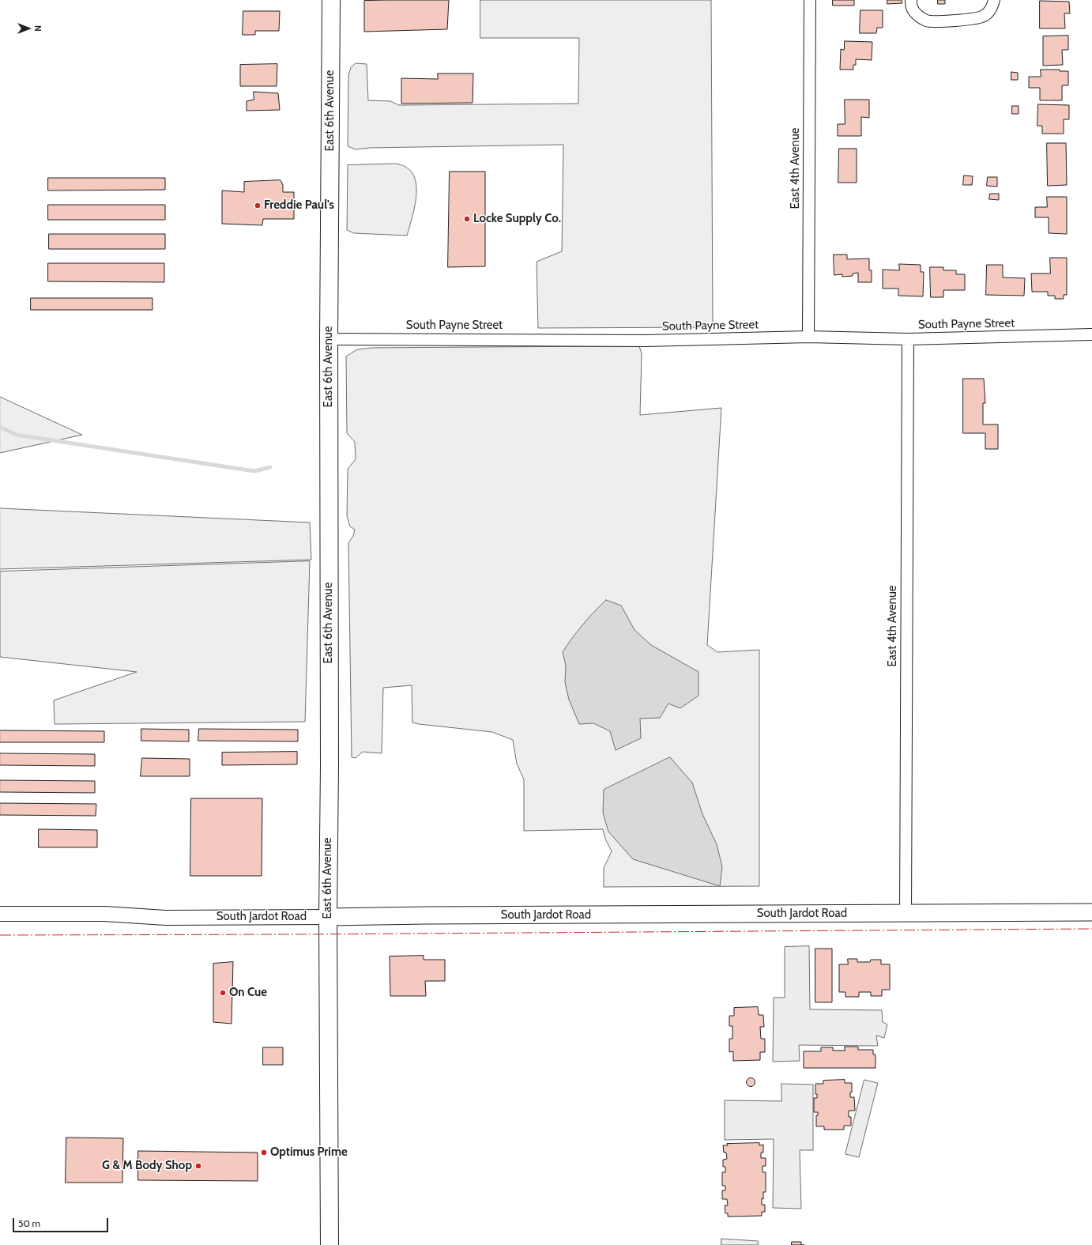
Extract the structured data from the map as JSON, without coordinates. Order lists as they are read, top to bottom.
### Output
{
  "streets": {
    "main road": ["East 6th Avenue", "South Jardot Road"],
    "street": ["East 4th Avenue", "South Payne Street"]
  },
  "crossings": [
    ["East 6th Avenue", "South Payne Street"],
    ["East 6th Avenue", "South Jardot Road"],
    ["East 4th Avenue", "South Payne Street"],
    ["East 4th Avenue", "South Jardot Road"]
  ],
  "places": [
    "Freddie Paul's",
    "Locke Supply Co.",
    "On Cue",
    "Optimus Prime",
    "G & M Body Shop"
  ],
  "scale_bar": "50 m",
  "north": "right"
}
